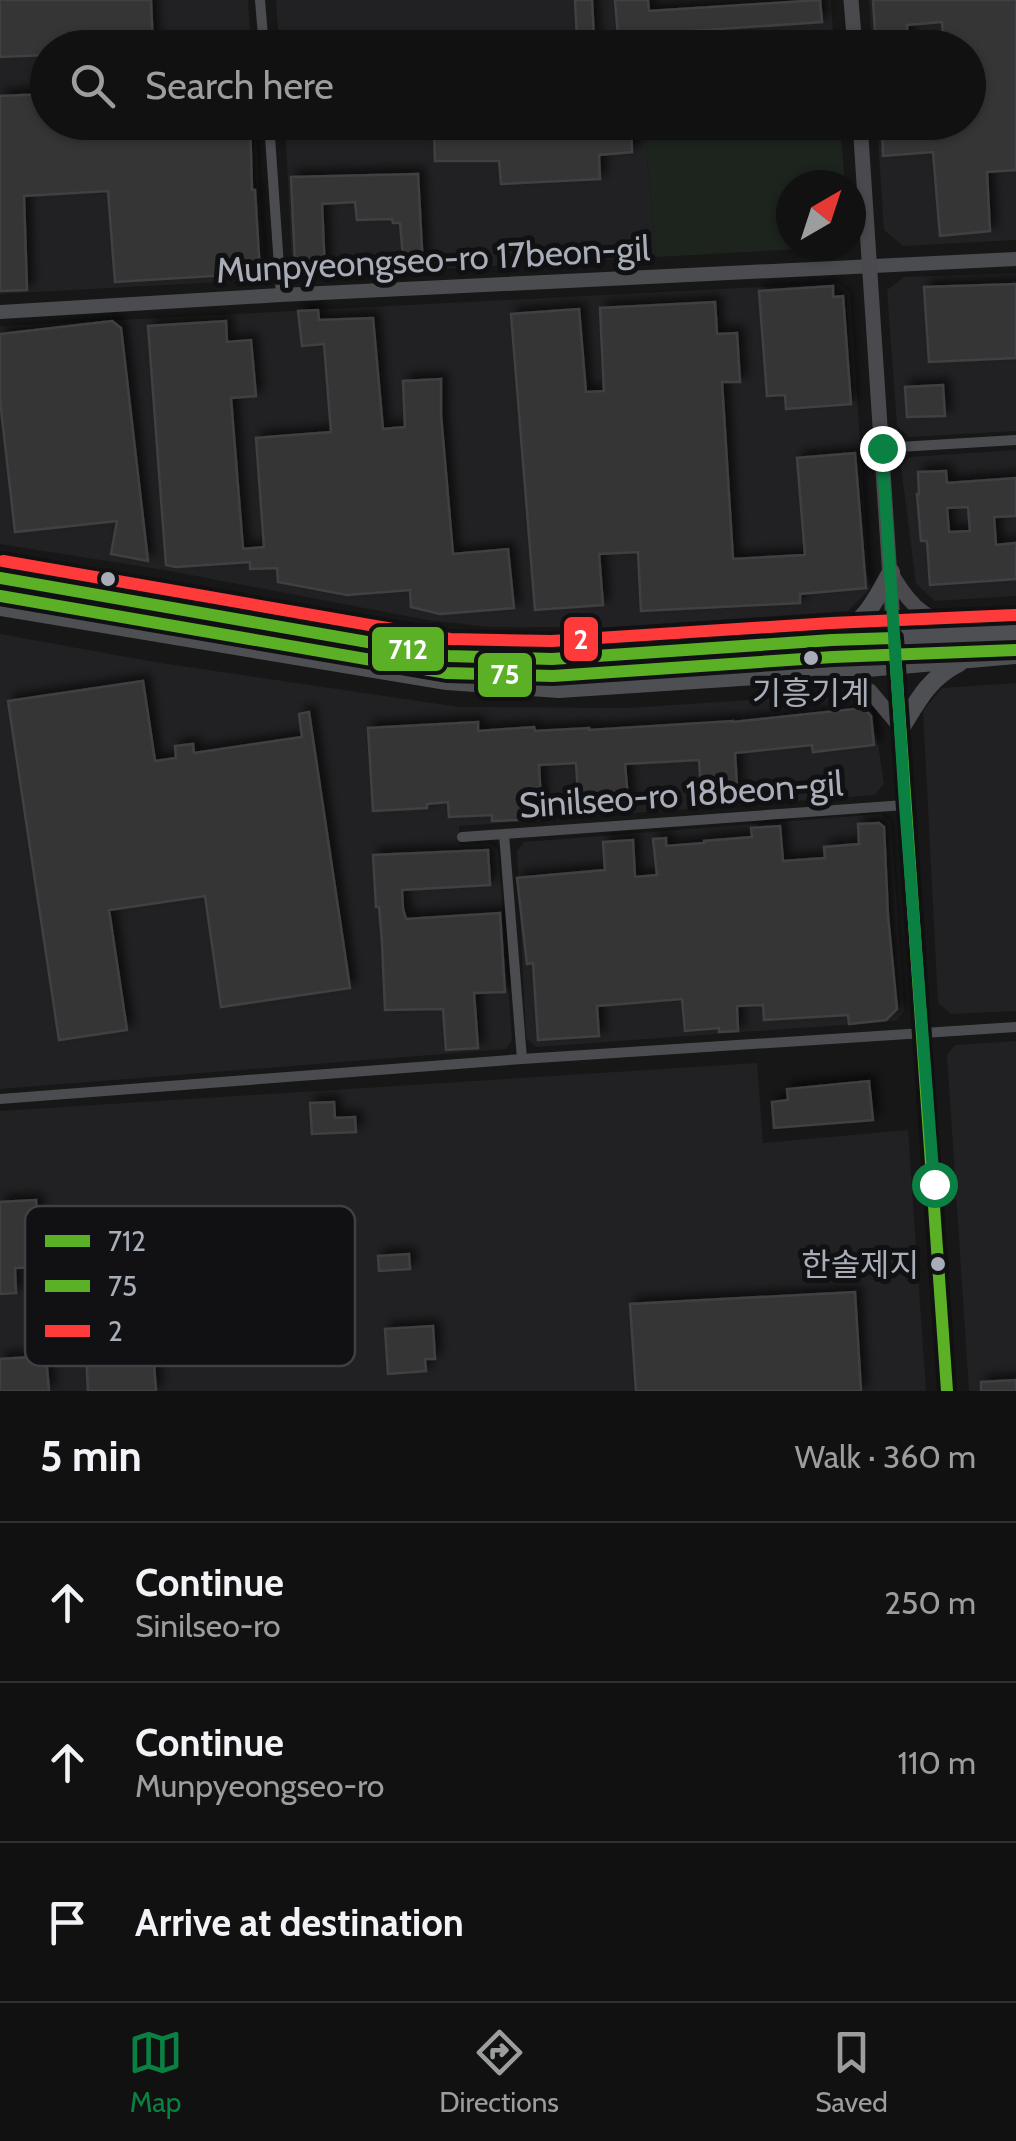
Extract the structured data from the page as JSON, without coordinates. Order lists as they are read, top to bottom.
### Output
{
  "streets": {
    "street": ["Munpyeongseo-ro 17beon-gil", "Sinilseo-ro 18beon-gil"]
  },
  "places": ["기흥기계", "한솔제지"],
  "lines": ["transit line 2", "transit line 712", "transit line 75"],
  "legend": ["712", "75", "2"],
  "north": "top right",
  "page": {
    "search": "Search here",
    "heading": ["5 min", "Walk · 360 m"],
    "list": [
      ["Continue", "Sinilseo-ro", "250 m"],
      ["Continue", "Munpyeongseo-ro", "110 m"],
      "Arrive at destination"
    ],
    "nav": ["Map", "Directions", "Saved"]
  }
}
